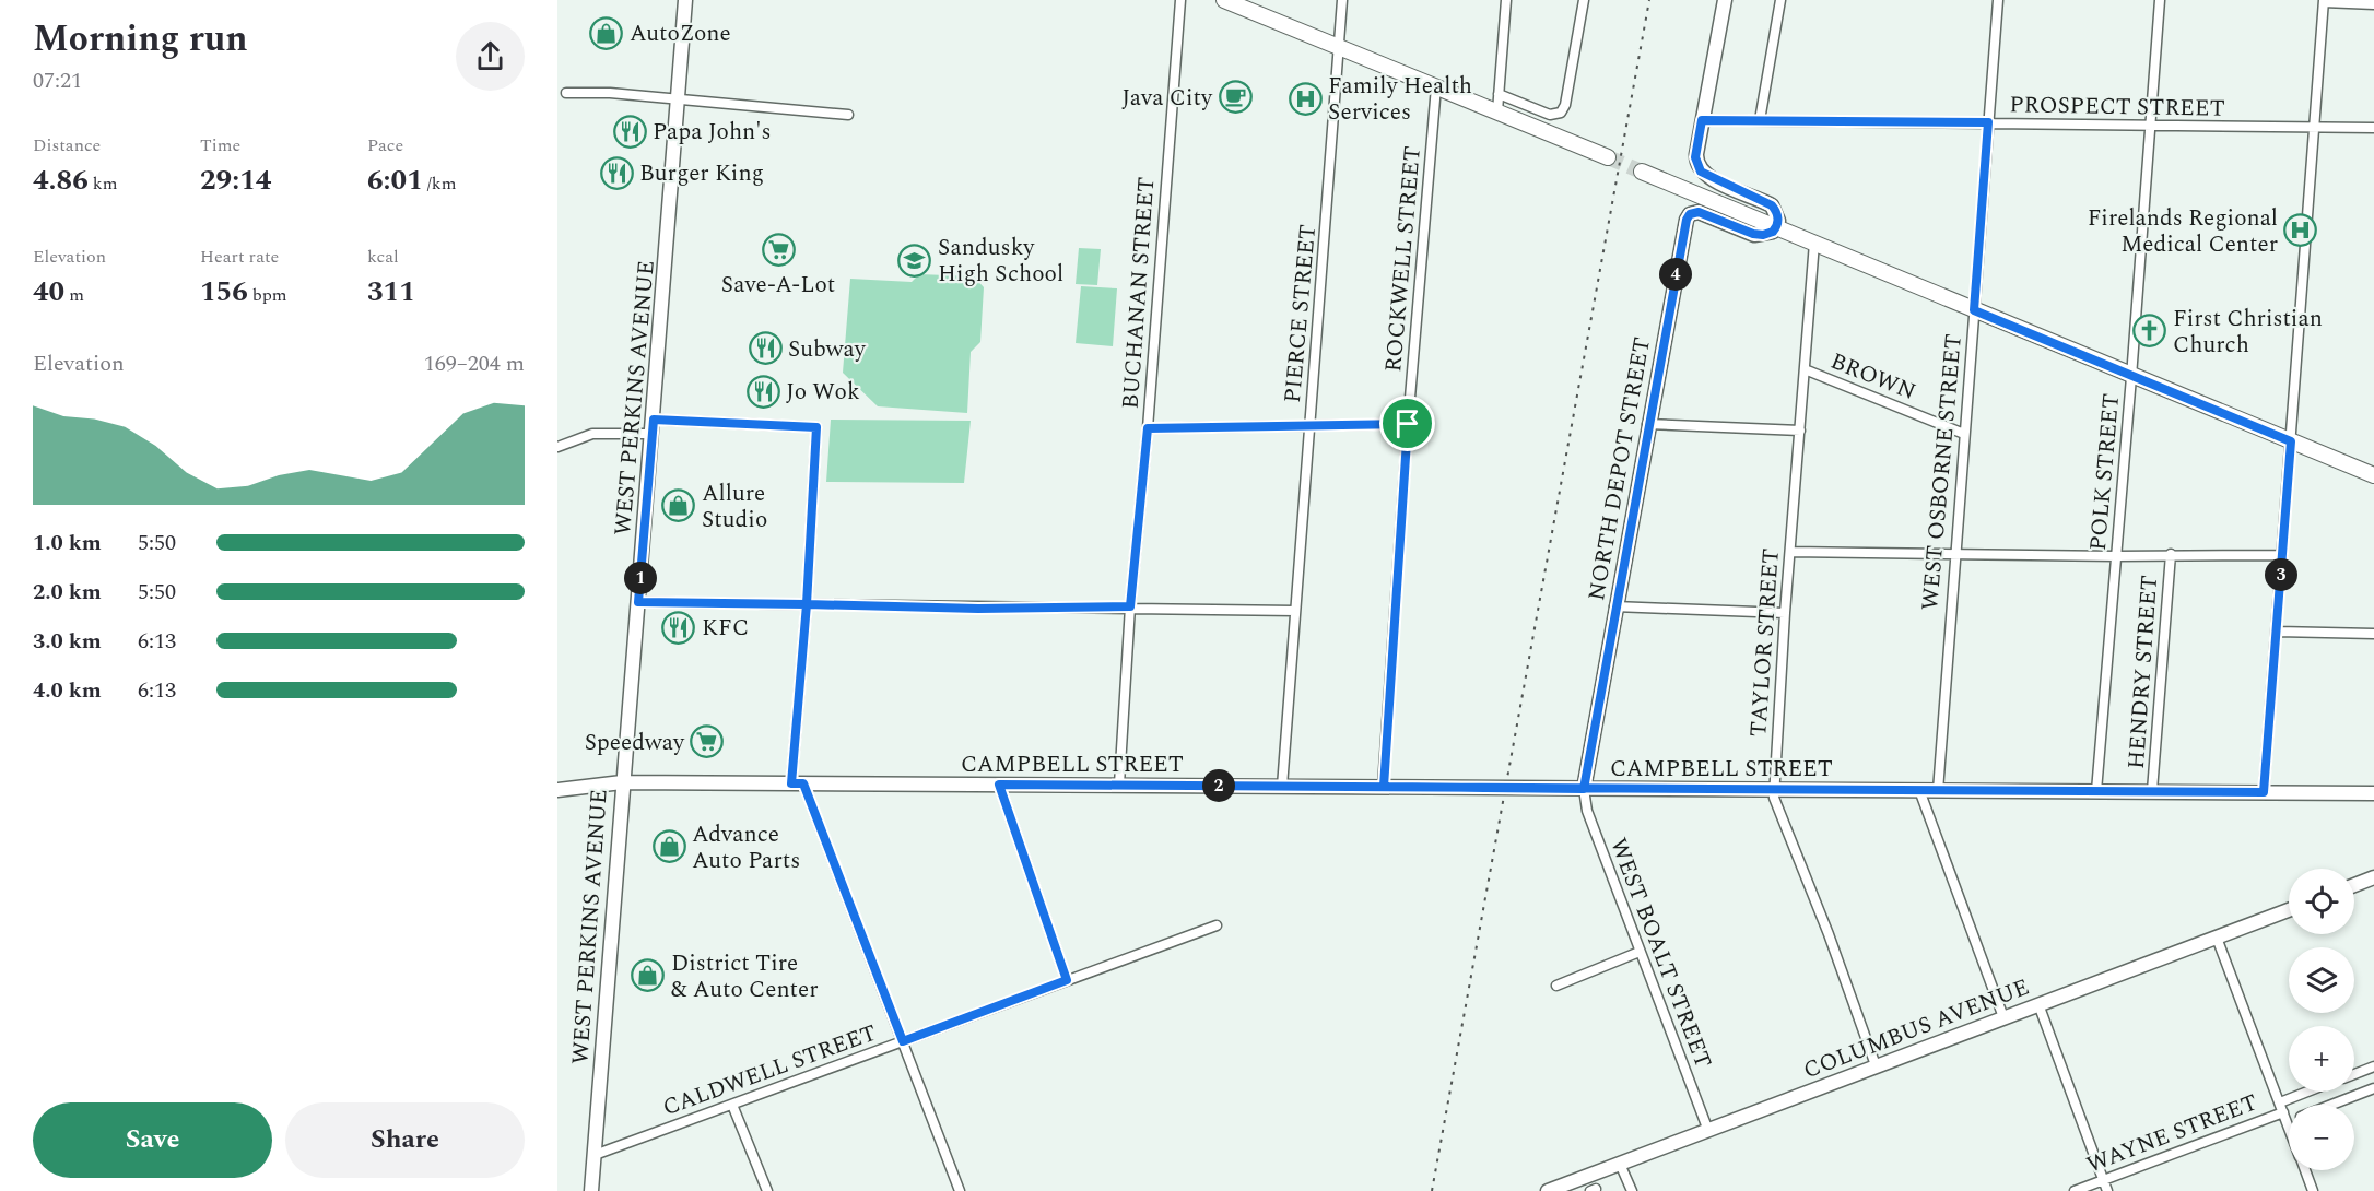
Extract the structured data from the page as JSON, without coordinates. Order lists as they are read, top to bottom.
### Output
{
  "streets": {
    "street": [
      "PROSPECT STREET",
      "ROCKWELL STREET",
      "BUCHANAN STREET",
      "PIERCE STREET",
      "BROWN",
      "WEST PERKINS AVENUE",
      "NORTH DEPOT STREET",
      "WEST OSBORNE STREET",
      "POLK STREET",
      "TAYLOR STREET",
      "HENDRY STREET",
      "CAMPBELL STREET",
      "WEST BOALT STREET",
      "COLUMBUS AVENUE",
      "CALDWELL STREET",
      "WAYNE STREET"
    ]
  },
  "crossings": [
    ["PROSPECT STREET", "WEST OSBORNE STREET"],
    ["PROSPECT STREET", "POLK STREET"],
    ["ROCKWELL STREET", "CAMPBELL STREET"],
    ["BUCHANAN STREET", "CAMPBELL STREET"],
    ["PIERCE STREET", "CAMPBELL STREET"],
    ["BROWN", "WEST OSBORNE STREET"],
    ["BROWN", "TAYLOR STREET"],
    ["WEST PERKINS AVENUE", "CAMPBELL STREET"],
    ["WEST PERKINS AVENUE", "CALDWELL STREET"],
    ["NORTH DEPOT STREET", "CAMPBELL STREET"],
    ["NORTH DEPOT STREET", "WEST BOALT STREET"],
    ["WEST OSBORNE STREET", "CAMPBELL STREET"],
    ["POLK STREET", "CAMPBELL STREET"],
    ["TAYLOR STREET", "CAMPBELL STREET"],
    ["TAYLOR STREET", "COLUMBUS AVENUE"],
    ["HENDRY STREET", "CAMPBELL STREET"],
    ["CAMPBELL STREET", "WEST BOALT STREET"],
    ["WEST BOALT STREET", "COLUMBUS AVENUE"]
  ],
  "places": {
    "shop": [
      "AutoZone",
      "Allure Studio",
      "Advance Auto Parts",
      "District Tire & Auto Center"
    ],
    "cafe": ["Java City"],
    "hospital": ["Family Health Services", "Firelands Regional Medical Center"],
    "restaurant": [
      "Papa John's",
      "Burger King",
      "Subway",
      "Jo Wok",
      "KFC"
    ],
    "supermarket": ["Save-A-Lot", "Speedway"],
    "school or university": ["Sandusky High School"],
    "church": ["First Christian Church"]
  },
  "page": {
    "heading": ["Morning run", "07:21"],
    "stats": [
      ["Distance", "4.86 km"],
      ["Time", "29:14"],
      ["Pace", "6:01 /km"],
      ["Elevation", "40 m"],
      ["Heart rate", "156 bpm"],
      ["kcal", "311"]
    ],
    "pins": [
      "4",
      "3",
      "1",
      "2"
    ],
    "chart": ["Elevation", "169–204 m"],
    "list": [
      {
        "name": "1.0 km",
        "note": "5:50"
      },
      {
        "name": "2.0 km",
        "note": "5:50"
      },
      {
        "name": "3.0 km",
        "note": "6:13"
      },
      {
        "name": "4.0 km",
        "note": "6:13"
      }
    ],
    "map_buttons": ["+", "−"],
    "buttons": ["Save", "Share"]
  }
}
